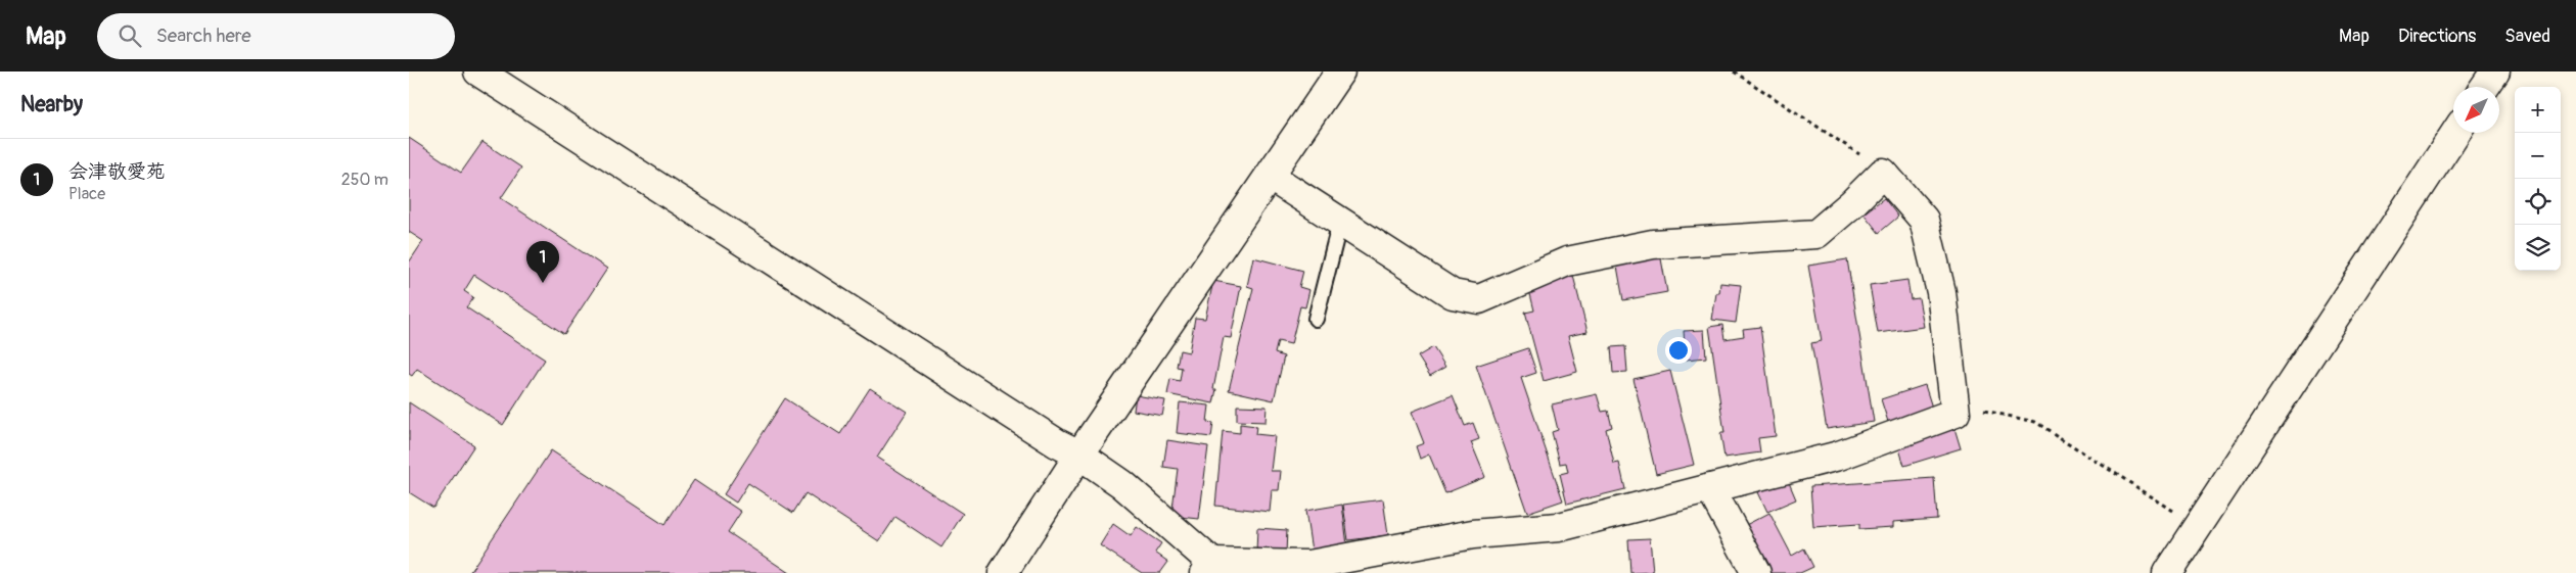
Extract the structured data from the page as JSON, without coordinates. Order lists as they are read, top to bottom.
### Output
{
  "north": "bottom left",
  "page": {
    "header": "Map",
    "search": "Search here",
    "nav": ["Map", "Directions", "Saved"],
    "heading": "Nearby",
    "map_buttons": ["+", "−"],
    "list": [
      {
        "mark": "1",
        "name": "会津敬愛苑",
        "note": "Place",
        "value": "250 m"
      }
    ],
    "pins": "1"
  }
}
